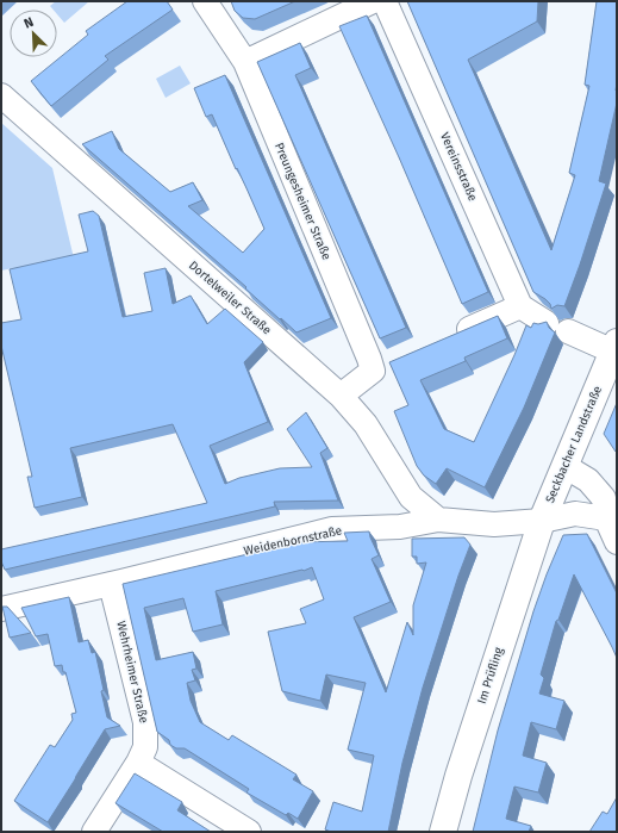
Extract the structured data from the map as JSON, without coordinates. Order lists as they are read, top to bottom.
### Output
{
  "streets": {
    "main road": ["Seckbacher Landstraße", "Im Prüfling"],
    "street": [
      "Vereinsstraße",
      "Preungesheimer Straße",
      "Dortelweiler Straße",
      "Weidenbornstraße",
      "Wehrheimer Straße"
    ]
  },
  "crossings": [
    ["Dortelweiler Straße", "Weidenbornstraße"],
    ["Seckbacher Landstraße", "Weidenbornstraße"],
    ["Seckbacher Landstraße", "Im Prüfling"],
    ["Weidenbornstraße", "Wehrheimer Straße"],
    ["Weidenbornstraße", "Im Prüfling"]
  ],
  "north": "top left"
}
